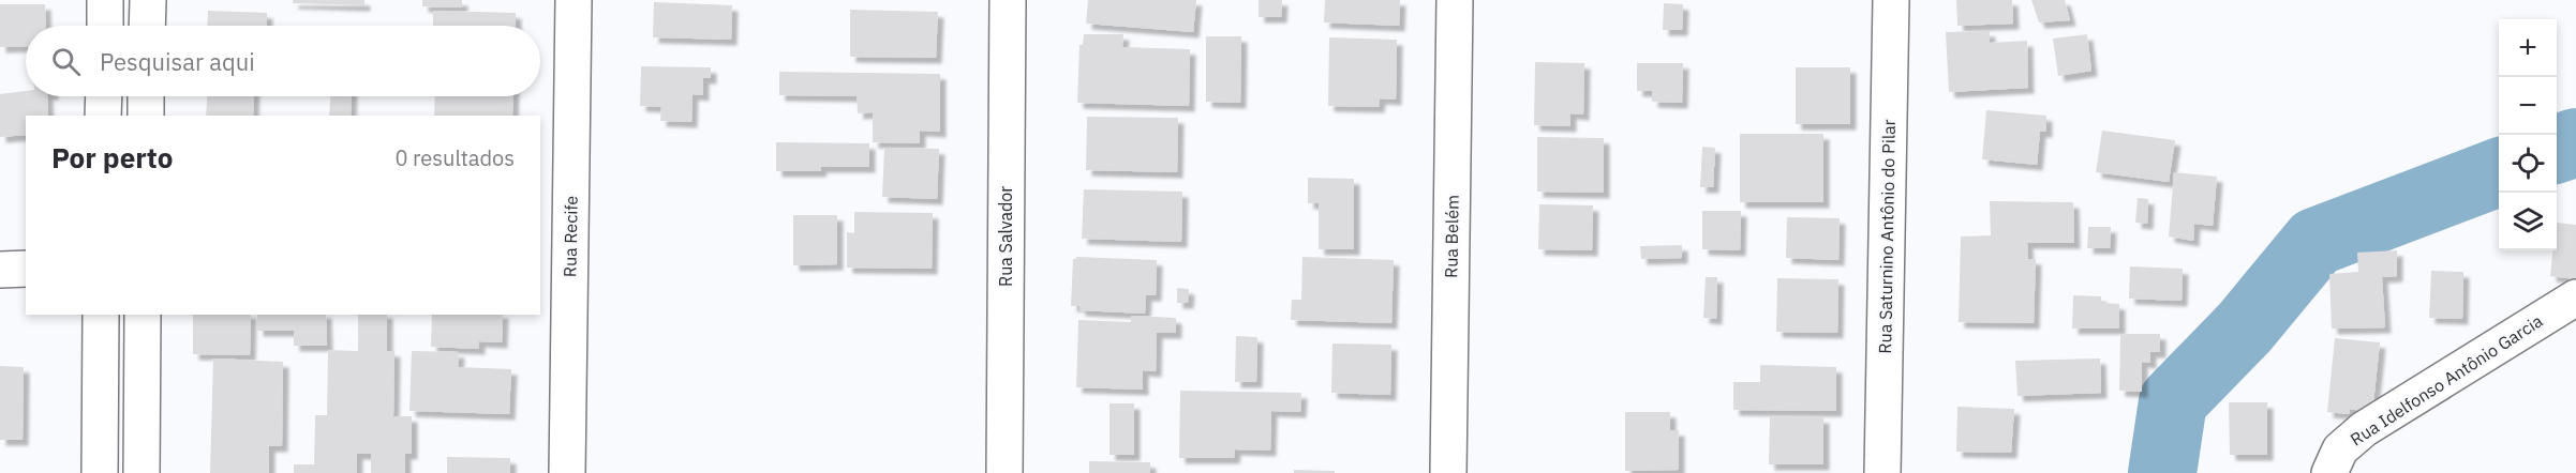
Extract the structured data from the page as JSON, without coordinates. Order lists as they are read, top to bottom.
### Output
{
  "streets": {
    "street": [
      "Rua Recife",
      "Rua Salvador",
      "Rua Belém",
      "Rua Saturnino Antônio do Pilar",
      "Rua Idelfonso Antônio Garcia"
    ]
  },
  "page": {
    "map_buttons": ["+", "−"],
    "search": "Pesquisar aqui",
    "heading": ["Por perto", "0 resultados"]
  }
}
